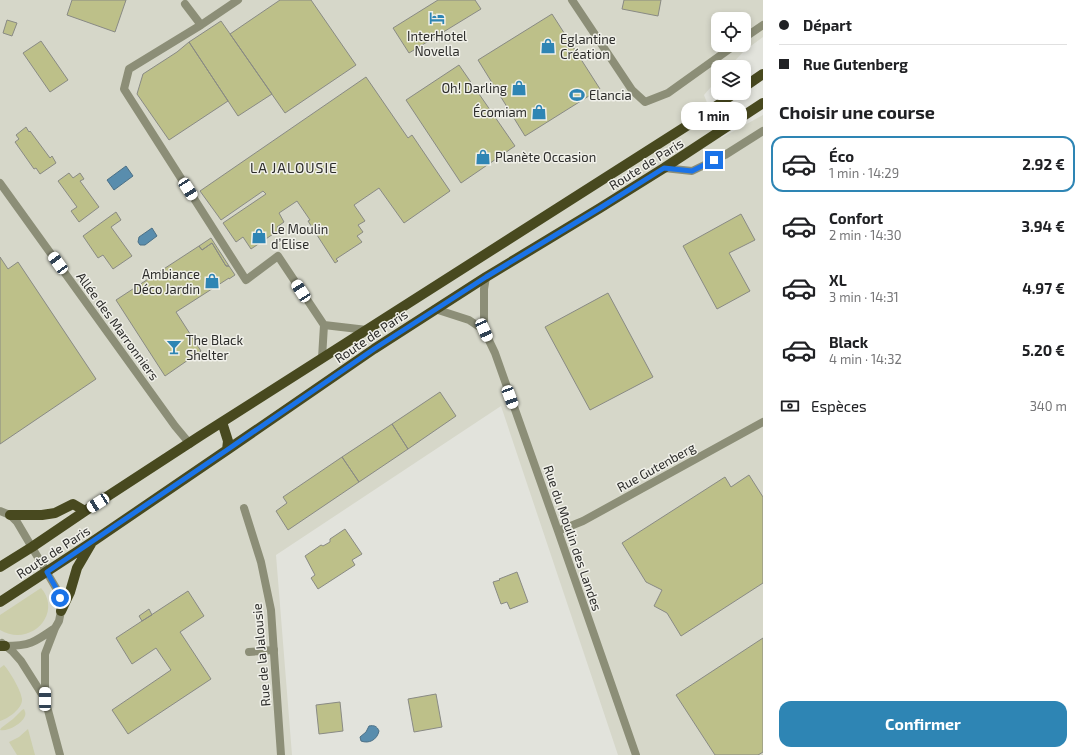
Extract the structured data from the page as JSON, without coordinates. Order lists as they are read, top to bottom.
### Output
{
  "streets": {
    "main road": ["Route de Paris"],
    "street": [
      "Allée des Marronniers",
      "Rue Gutenberg",
      "Rue du Moulin des Landes",
      "Rue de la Jalousie"
    ]
  },
  "crossings": [
    ["Route de Paris", "Allée des Marronniers"],
    ["Route de Paris", "Rue du Moulin des Landes"],
    ["Rue Gutenberg", "Rue du Moulin des Landes"]
  ],
  "districts": ["LA JALOUSIE"],
  "places": {
    "hotel": ["InterHotel Novella"],
    "shop": [
      "Eglantine Création",
      "Oh! Darling",
      "Écomiam",
      "Planète Occasion",
      "Le Moulin d’Elise",
      "Ambiance Déco Jardin"
    ],
    "sports": ["Elancia"],
    "bar": ["The Black Shelter"]
  },
  "page": {
    "banner": ["Départ", "Rue Gutenberg"],
    "heading": "Choisir une course",
    "bubble": "1 min",
    "list": [
      {
        "name": "Éco",
        "note": "1 min · 14:29",
        "value": "2.92 €"
      },
      {
        "name": "Confort",
        "note": "2 min · 14:30",
        "value": "3.94 €"
      },
      {
        "name": "XL",
        "note": "3 min · 14:31",
        "value": "4.97 €"
      },
      {
        "name": "Black",
        "note": "4 min · 14:32",
        "value": "5.20 €"
      }
    ],
    "pay": ["Espèces", "340 m"],
    "buttons": "Confirmer"
  }
}
